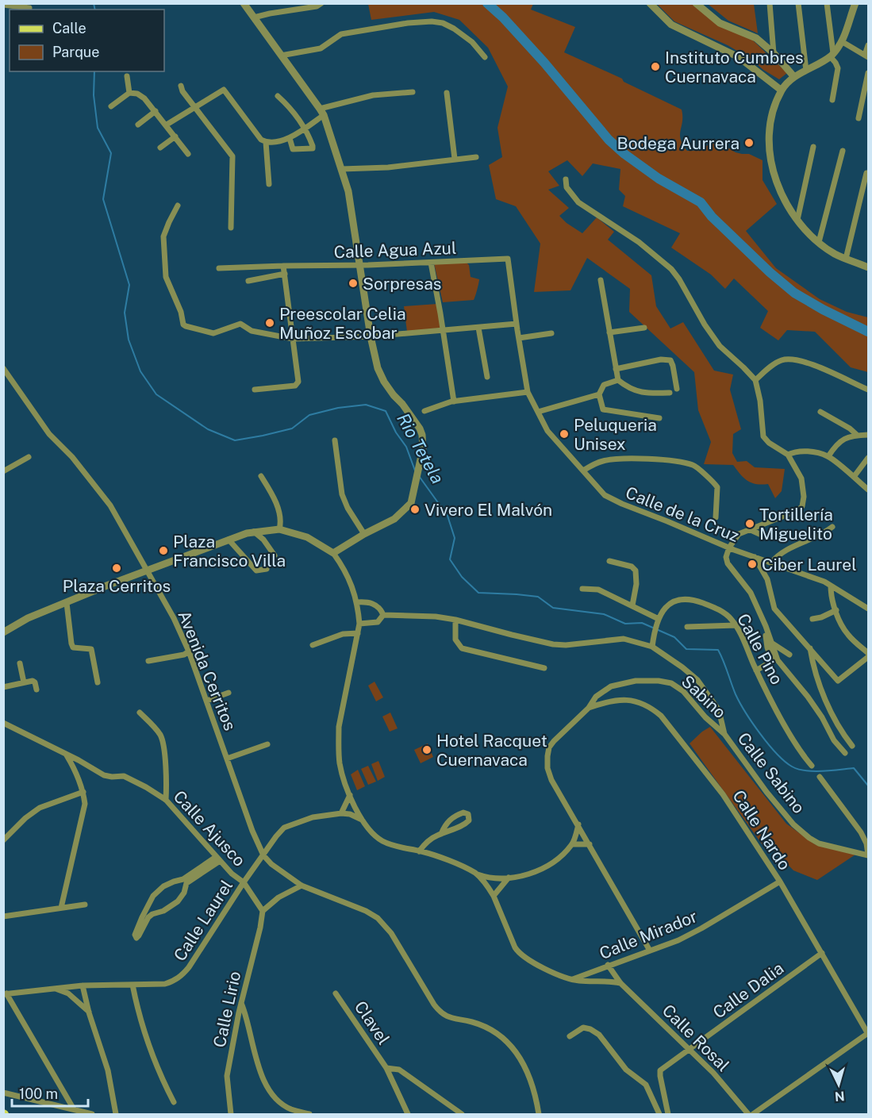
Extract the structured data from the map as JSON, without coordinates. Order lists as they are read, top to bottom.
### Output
{
  "streets": {
    "street": [
      "Calle Agua Azul",
      "Calle de la Cruz",
      "Calle Pino",
      "Avenida Cerritos",
      "Sabino",
      "Calle Sabino",
      "Calle Ajusco",
      "Calle Nardo",
      "Calle Laurel",
      "Calle Mirador",
      "Calle Dalia",
      "Calle Lirio",
      "Clavel",
      "Calle Rosal"
    ]
  },
  "crossings": [
    ["Calle Agua Azul", "Calle de la Cruz"],
    ["Calle Pino", "Calle Sabino"],
    ["Avenida Cerritos", "Calle Laurel"],
    ["Sabino", "Calle Sabino"],
    ["Sabino", "Calle Nardo"],
    ["Sabino", "Calle Mirador"],
    ["Calle Ajusco", "Calle Laurel"],
    ["Calle Ajusco", "Calle Lirio"],
    ["Calle Nardo", "Calle Mirador"],
    ["Calle Nardo", "Calle Dalia"],
    ["Calle Mirador", "Calle Rosal"],
    ["Calle Dalia", "Calle Rosal"]
  ],
  "water": ["Rio Tetela"],
  "places": [
    "Instituto Cumbres Cuernavaca",
    "Bodega Aurrera",
    "Sorpresas",
    "Preescolar Celia Muñoz Escobar",
    "Peluqueria Unisex",
    "Vivero El Malvón",
    "Tortillería Miguelito",
    "Plaza Francisco Villa",
    "Ciber Laurel",
    "Plaza Cerritos",
    "Hotel Racquet Cuernavaca"
  ],
  "legend": ["Calle", "Parque"],
  "scale_bar": "100 m",
  "north": "bottom"
}
